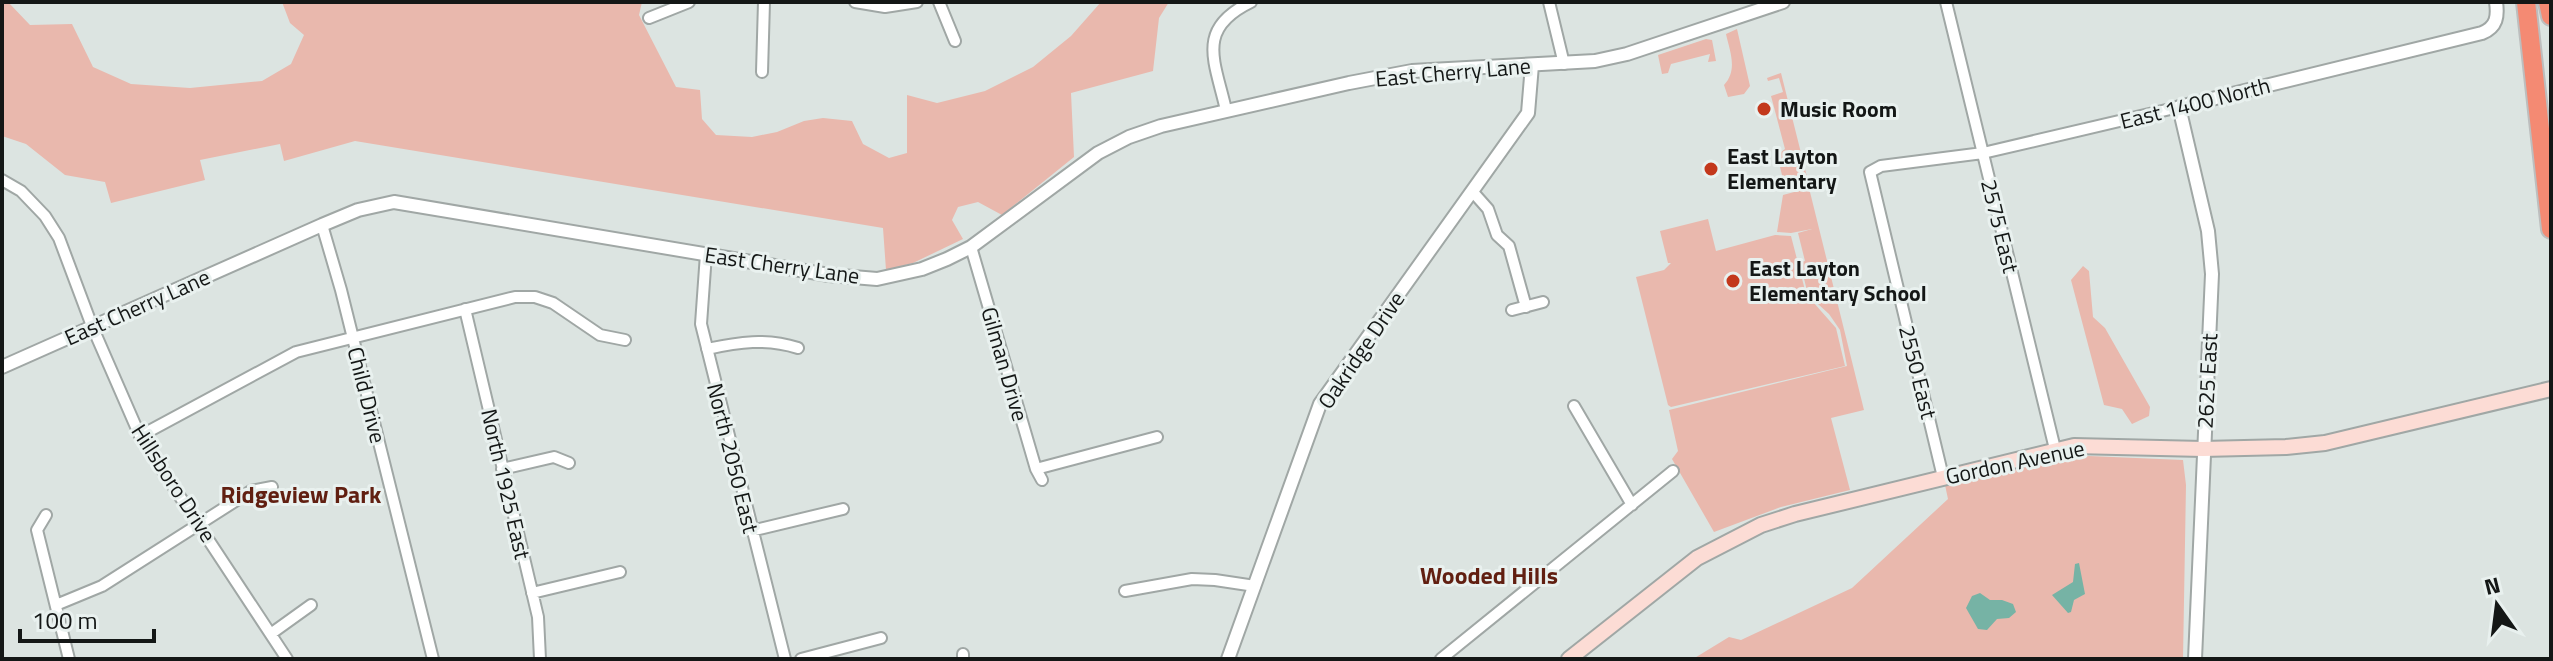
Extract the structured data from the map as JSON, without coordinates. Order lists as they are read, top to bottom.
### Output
{
  "streets": {
    "main road": ["Gordon Avenue"],
    "street": [
      "East Cherry Lane",
      "East 1400 North",
      "2575 East",
      "Oakridge Drive",
      "Gilman Drive",
      "2550 East",
      "2625 East",
      "Child Drive",
      "North 2050 East",
      "Hillsboro Drive",
      "North 1925 East"
    ]
  },
  "crossings": [
    ["East Cherry Lane", "Oakridge Drive"],
    ["East Cherry Lane", "Gilman Drive"],
    ["East Cherry Lane", "Child Drive"],
    ["East Cherry Lane", "North 2050 East"],
    ["East Cherry Lane", "Hillsboro Drive"],
    ["East 1400 North", "2575 East"],
    ["East 1400 North", "2550 East"],
    ["East 1400 North", "2625 East"],
    ["2575 East", "Gordon Avenue"],
    ["2550 East", "Gordon Avenue"],
    ["2625 East", "Gordon Avenue"]
  ],
  "districts": ["Ridgeview Park", "Wooded Hills"],
  "places": ["Music Room", "East Layton Elementary", "East Layton Elementary School"],
  "scale_bar": "100 m",
  "north": "top"
}
